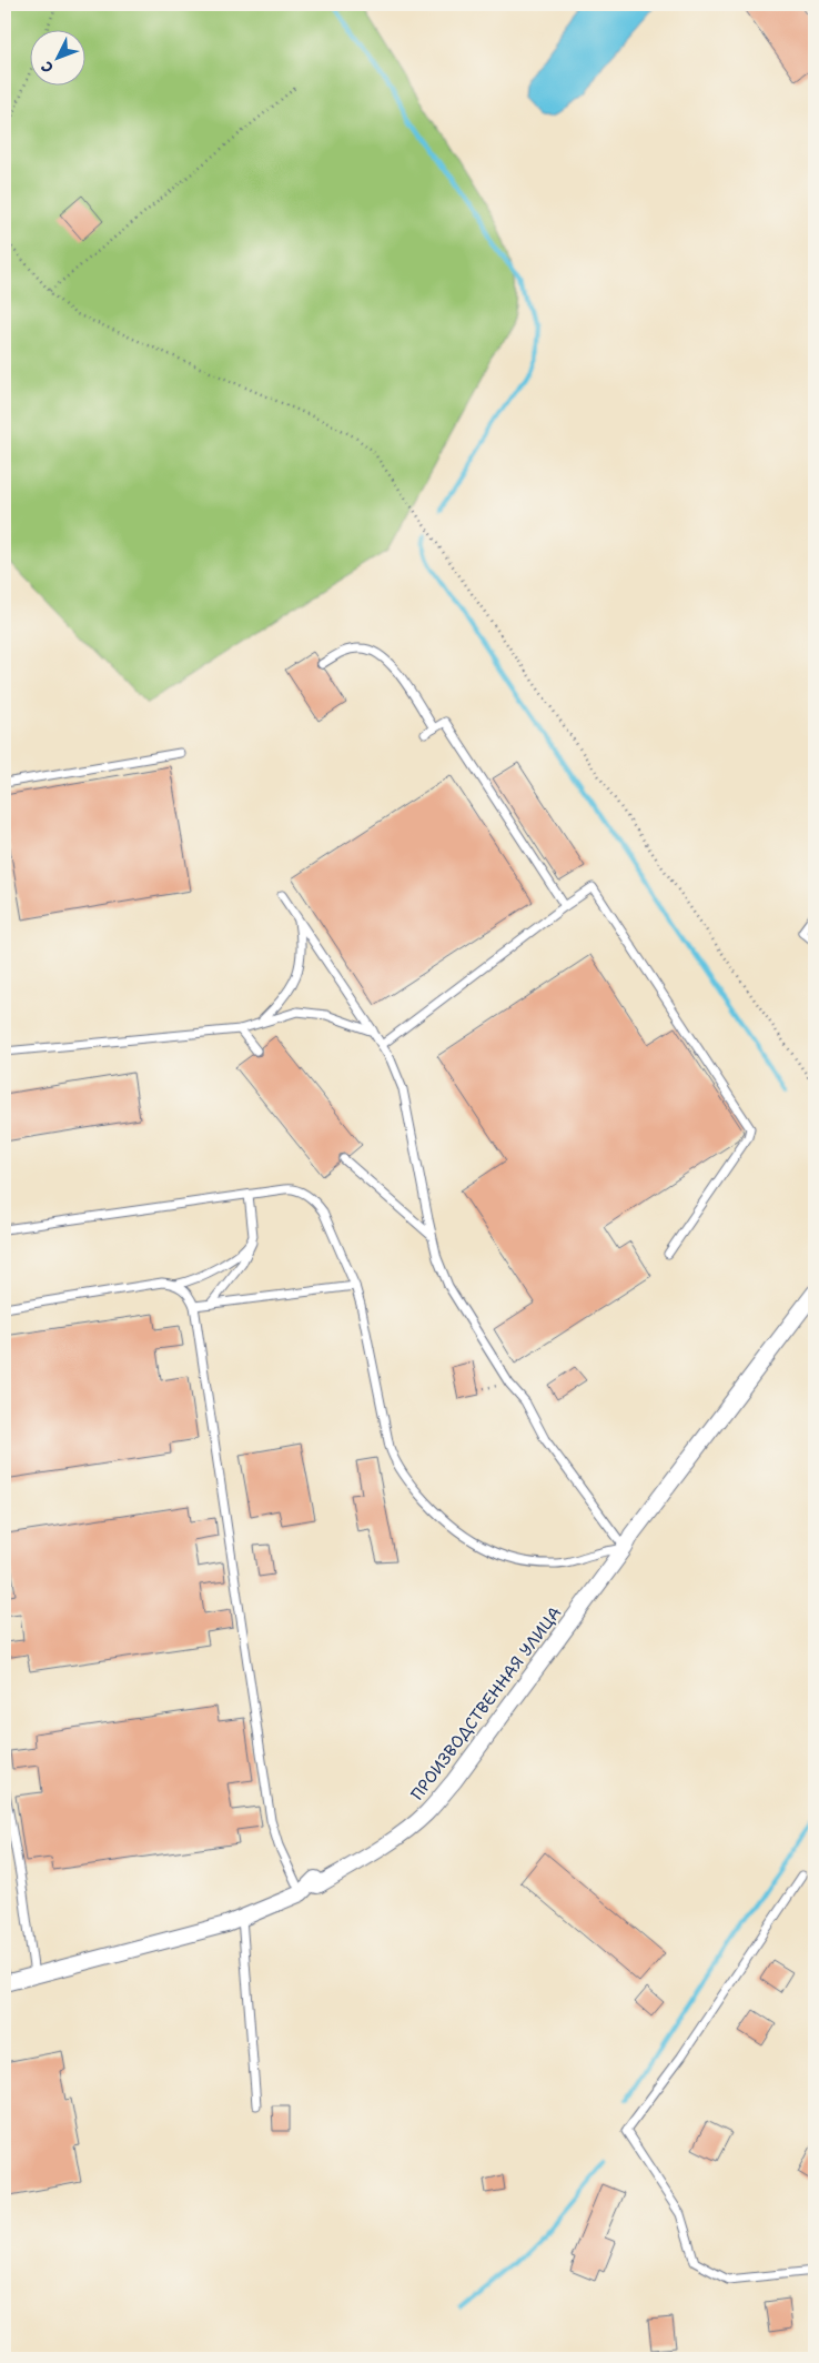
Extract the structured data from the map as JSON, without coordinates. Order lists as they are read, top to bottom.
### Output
{
  "streets": {
    "street": ["ПРОИЗВОДСТВЕННАЯ УЛИЦА"]
  },
  "north": "bottom left"
}
